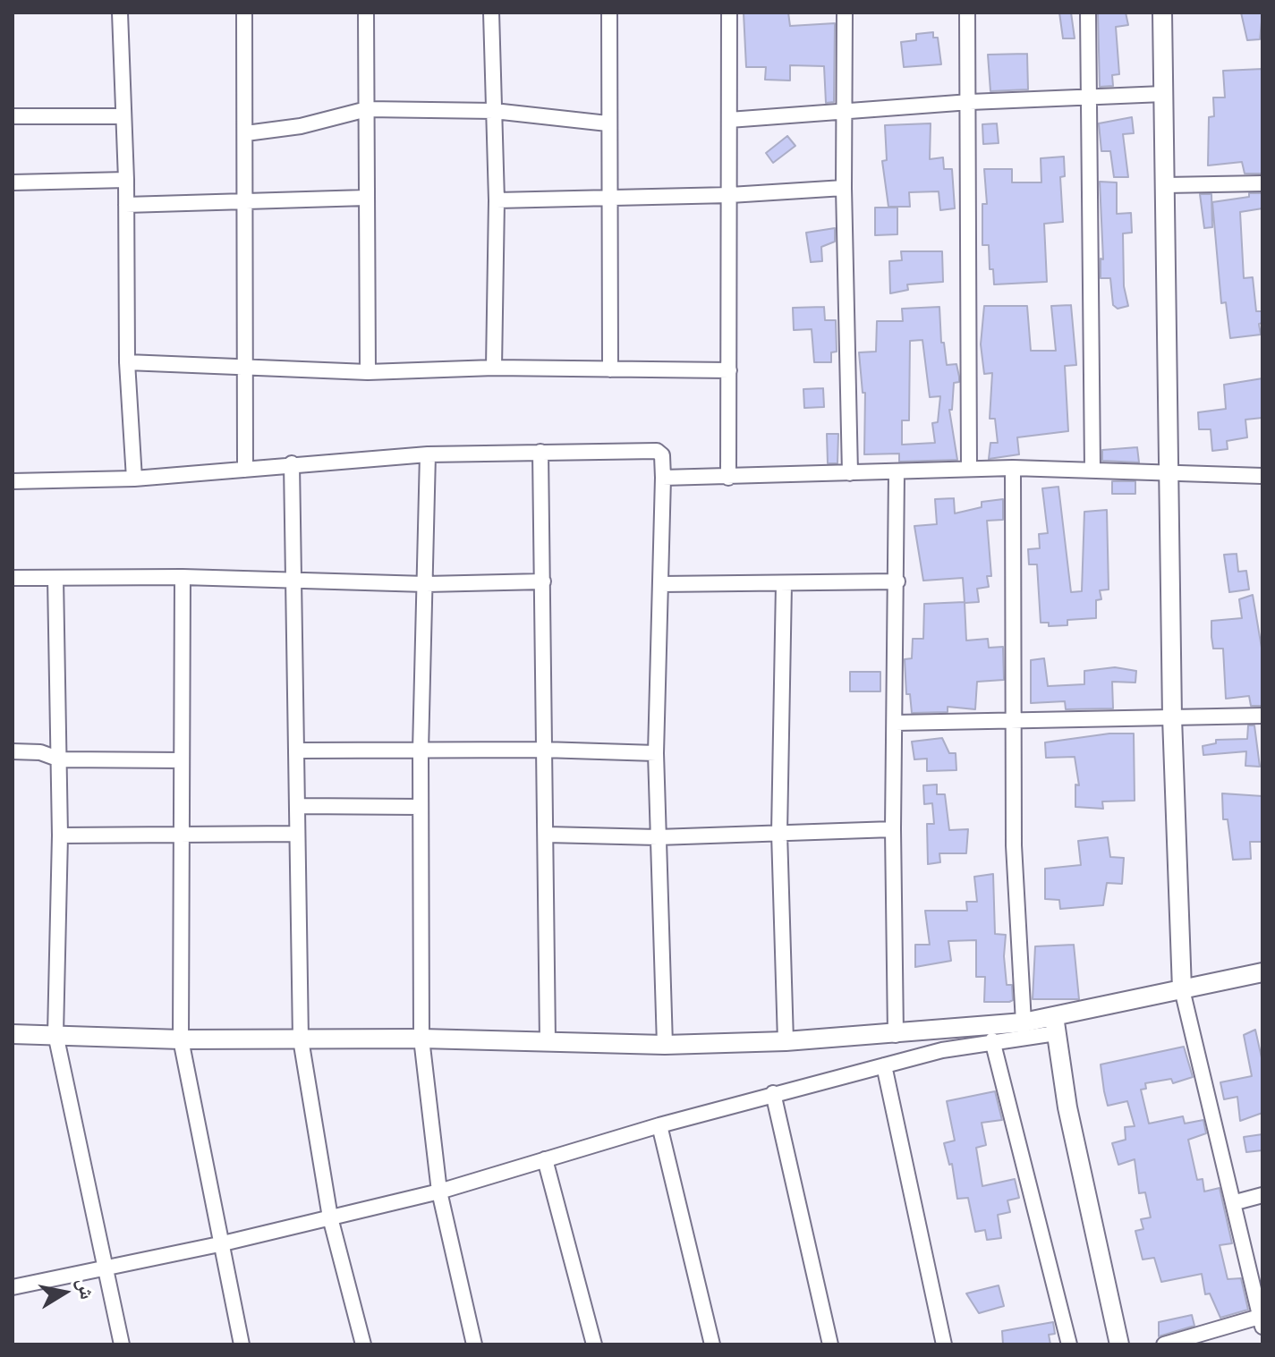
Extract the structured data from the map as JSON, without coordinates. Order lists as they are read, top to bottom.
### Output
{
  "north": "right"
}
